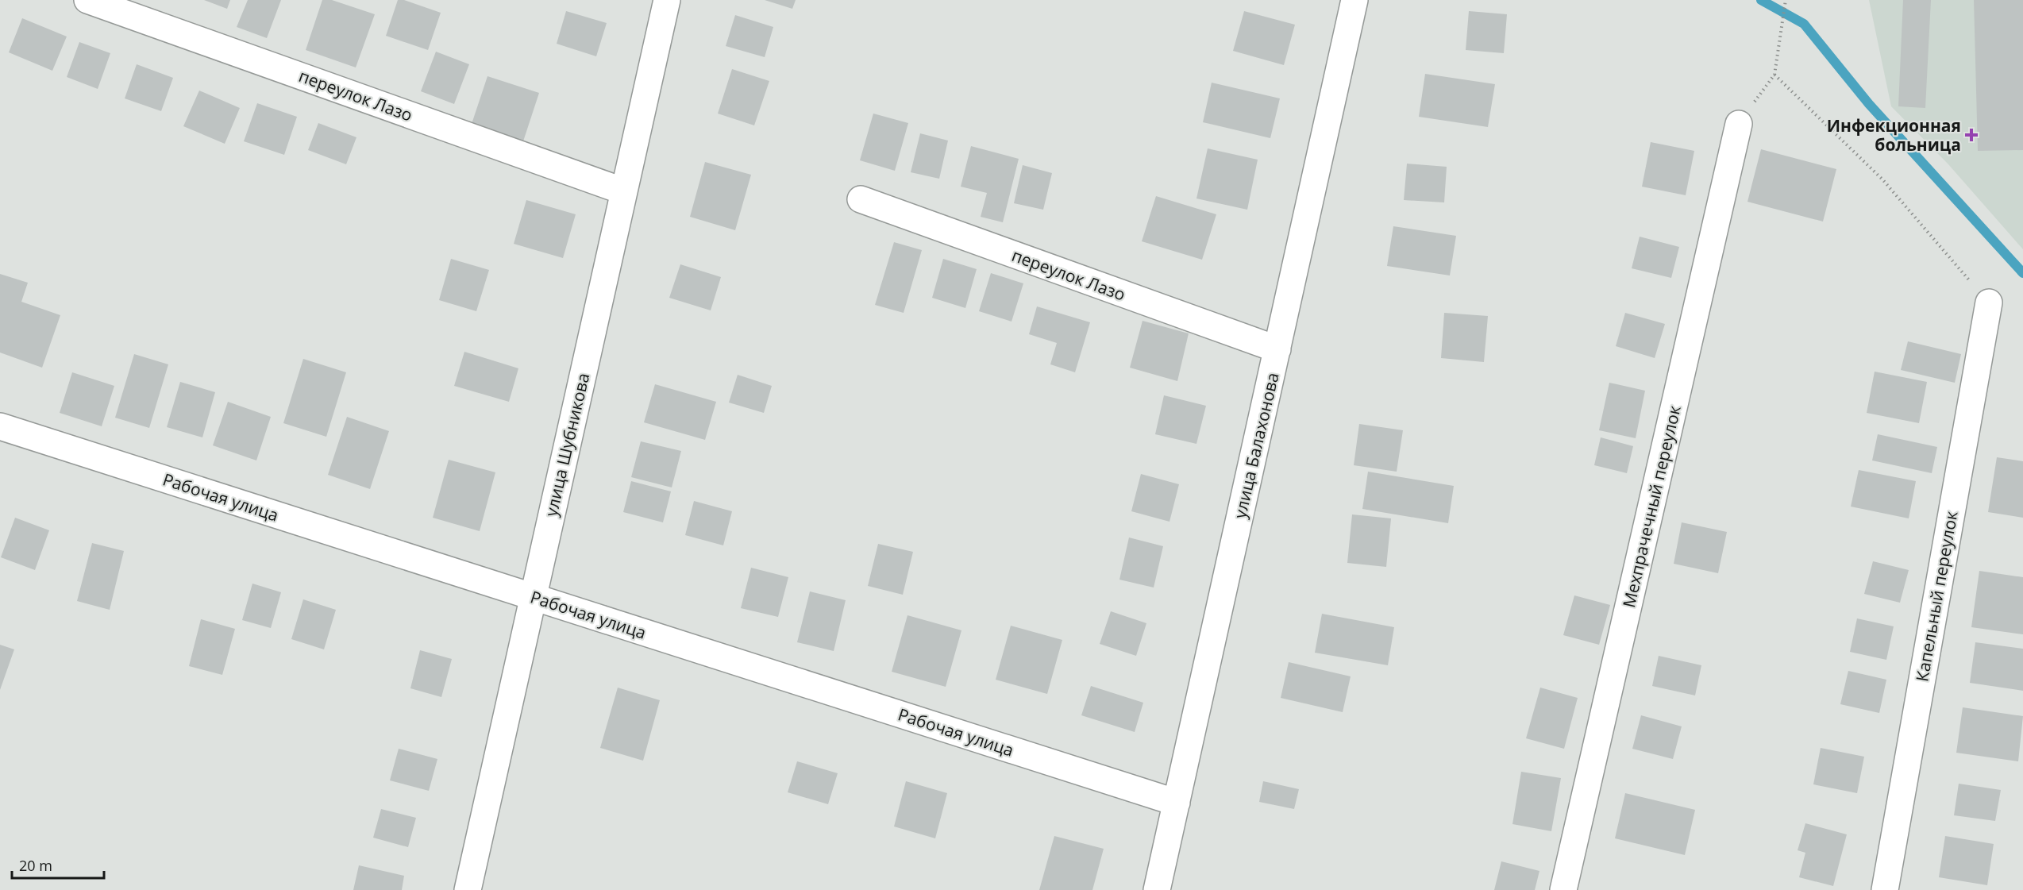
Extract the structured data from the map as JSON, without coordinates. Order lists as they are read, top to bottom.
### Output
{
  "streets": {
    "street": [
      "переулок Лазо",
      "улица Шубникова",
      "улица Балахонова",
      "Рабочая улица",
      "Мехпрачечный переулок",
      "Капельный переулок"
    ]
  },
  "crossings": [
    ["переулок Лазо", "улица Шубникова"],
    ["переулок Лазо", "улица Балахонова"],
    ["улица Шубникова", "Рабочая улица"],
    ["улица Балахонова", "Рабочая улица"]
  ],
  "places": {
    "health": ["Инфекционная больница"]
  },
  "scale_bar": "20 m"
}
